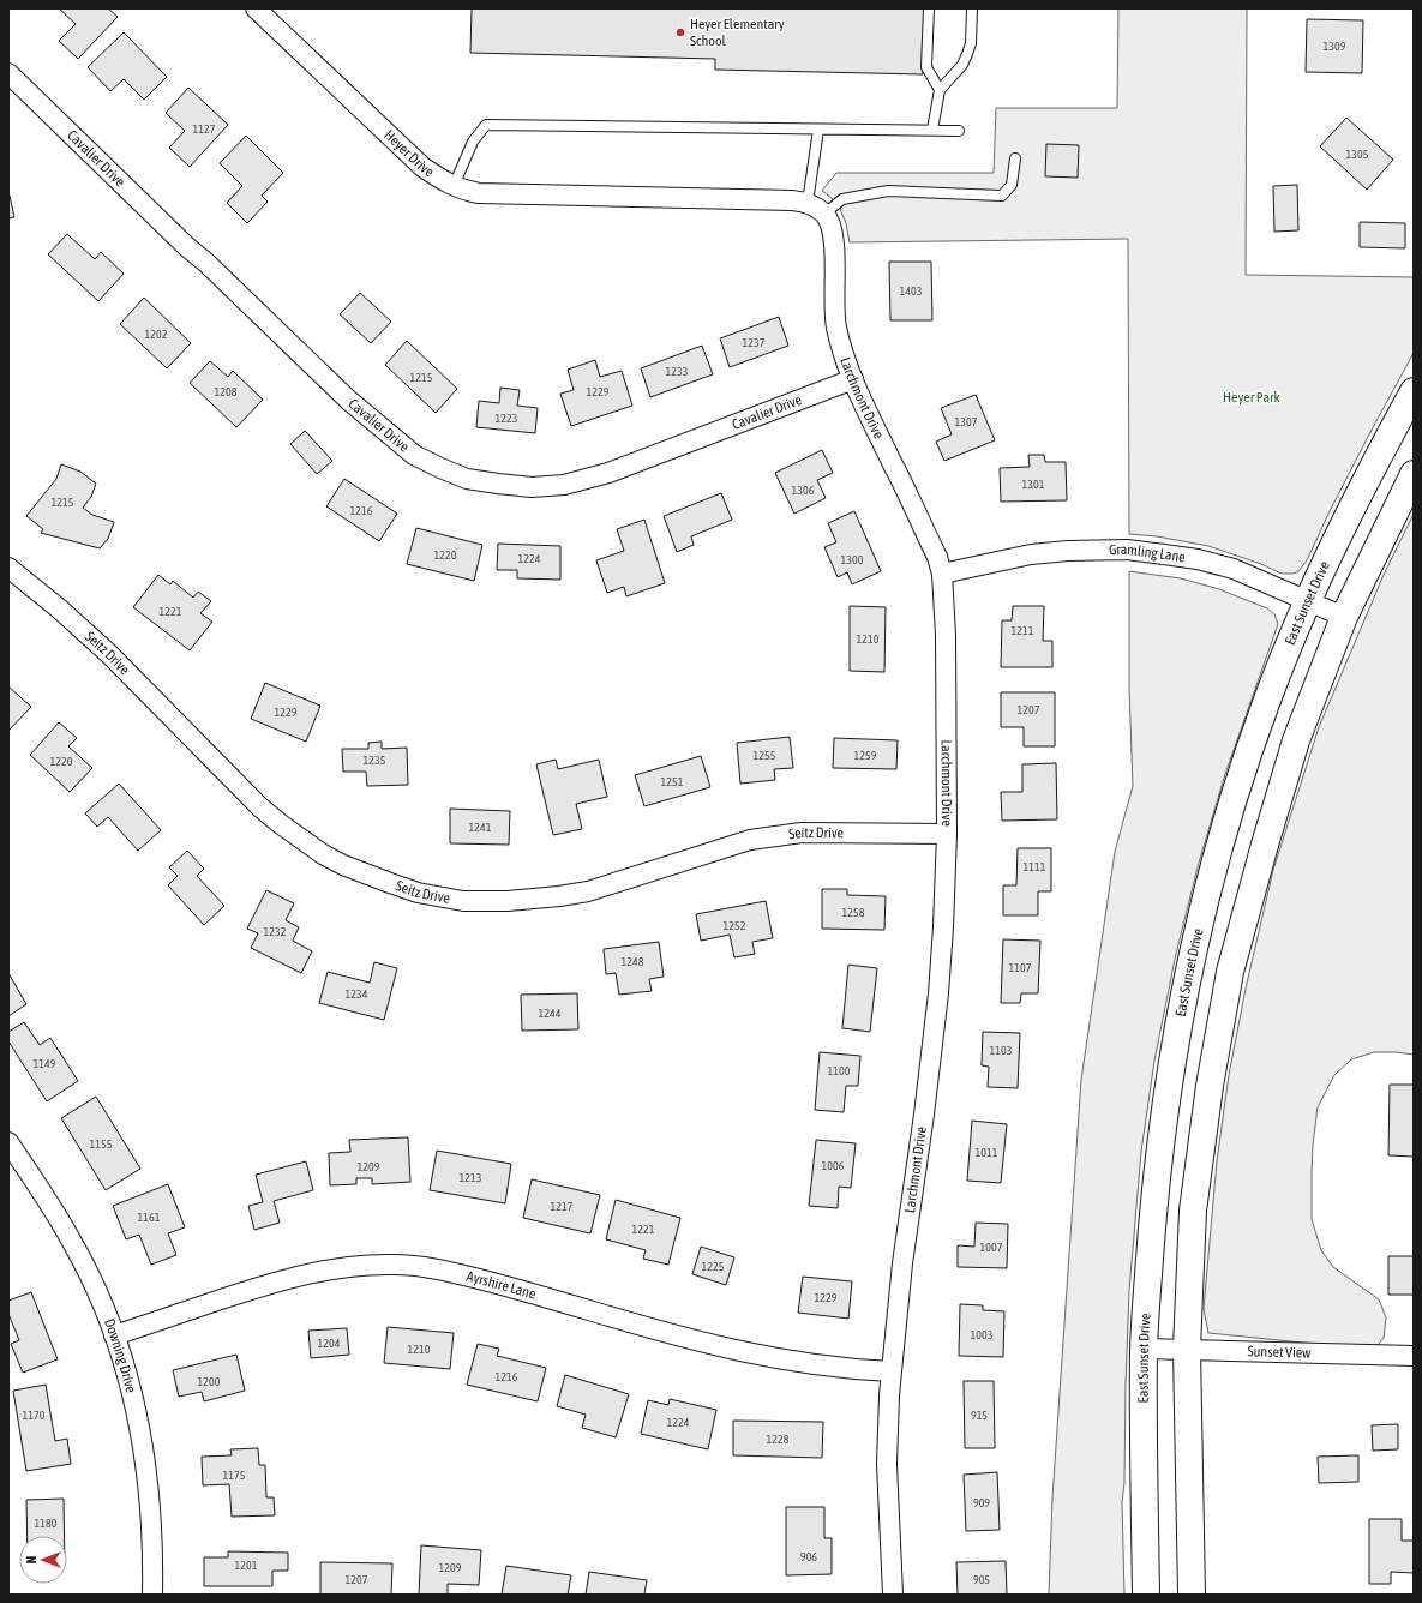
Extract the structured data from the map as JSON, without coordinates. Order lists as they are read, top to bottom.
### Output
{
  "streets": {
    "main road": ["East Sunset Drive"],
    "street": [
      "Heyer Drive",
      "Cavalier Drive",
      "Larchmont Drive",
      "Gramling Lane",
      "Seitz Drive",
      "Ayrshire Lane",
      "Sunset View",
      "Downing Drive"
    ]
  },
  "crossings": [
    ["Cavalier Drive", "Larchmont Drive"],
    ["Larchmont Drive", "Gramling Lane"],
    ["Larchmont Drive", "Seitz Drive"],
    ["Larchmont Drive", "Ayrshire Lane"],
    ["Gramling Lane", "East Sunset Drive"],
    ["East Sunset Drive", "Sunset View"],
    ["Ayrshire Lane", "Downing Drive"]
  ],
  "parks": ["Heyer Park"],
  "places": ["Heyer Elementary School"],
  "house_numbers": [
    "1309",
    "1127",
    "1305",
    "1403",
    "1202",
    "1237",
    "1233",
    "1215",
    "1208",
    "1229",
    "1223",
    "1307",
    "1301",
    "1306",
    "1215",
    "1216",
    "1220",
    "1224",
    "1300",
    "1221",
    "1211",
    "1210",
    "1207",
    "1229",
    "1255",
    "1259",
    "1235",
    "1220",
    "1251",
    "1241",
    "1111",
    "1258",
    "1252",
    "1232",
    "1248",
    "1107",
    "1234",
    "1244",
    "1103",
    "1149",
    "1100",
    "1155",
    "1011",
    "1006",
    "1209",
    "1213",
    "1217",
    "1161",
    "1221",
    "1007",
    "1225",
    "1229",
    "1003",
    "1204",
    "1210",
    "1216",
    "1200",
    "1170",
    "915",
    "1224",
    "1228",
    "1175",
    "909",
    "1180",
    "906",
    "1201",
    "1209",
    "1207",
    "905"
  ],
  "north": "left"
}
